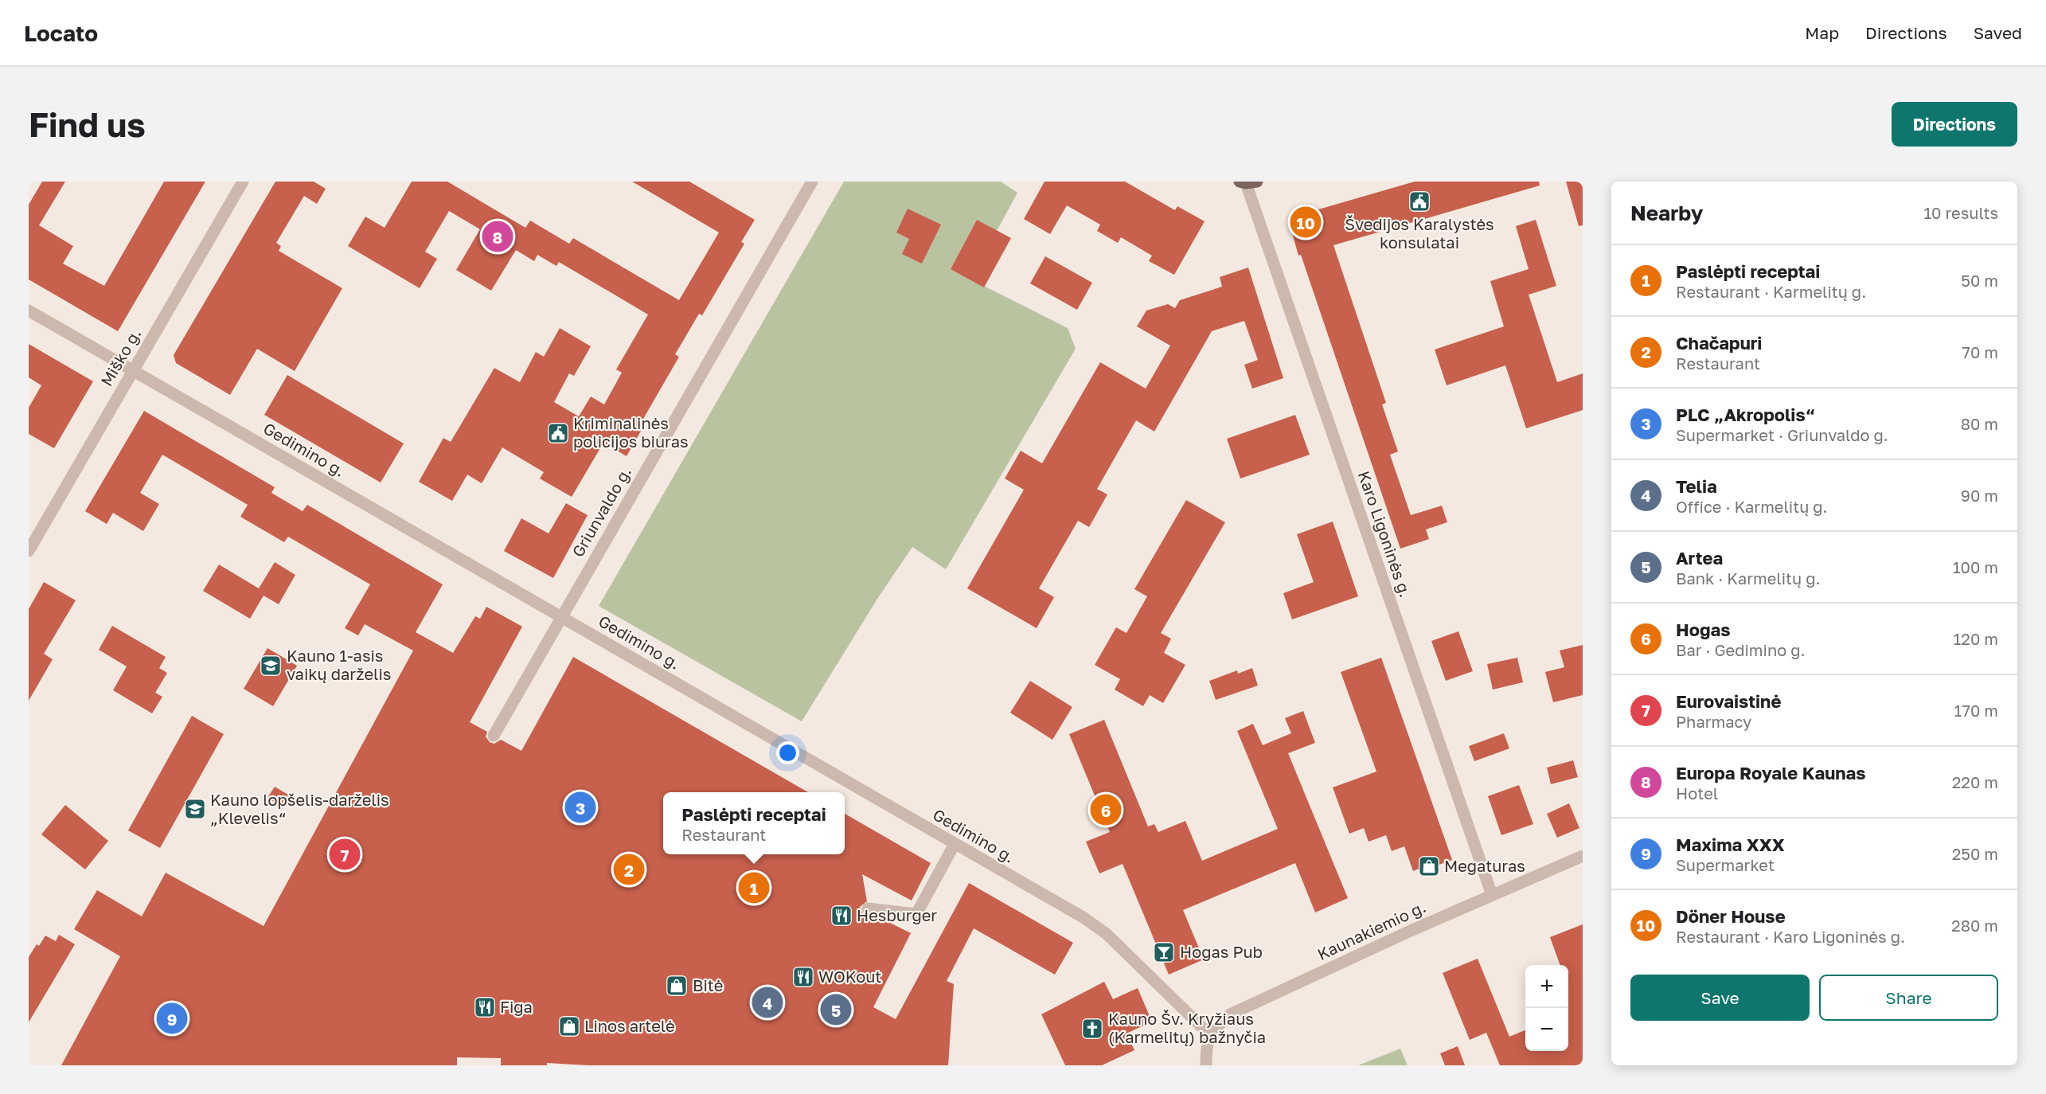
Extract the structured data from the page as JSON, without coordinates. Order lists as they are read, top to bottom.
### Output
{
  "streets": {
    "street": [
      "Miško g.",
      "Gedimino g.",
      "Griunvaldo g.",
      "Karo Ligoninės g.",
      "Kaunakiemio g."
    ]
  },
  "crossings": [
    ["Miško g.", "Gedimino g."],
    ["Gedimino g.", "Griunvaldo g."],
    ["Gedimino g.", "Kaunakiemio g."],
    ["Karo Ligoninės g.", "Kaunakiemio g."]
  ],
  "places": {
    "public building": ["Švedijos Karalystės konsulatai", "Kriminalinės policijos biuras"],
    "school or university": ["Kauno 1-asis vaikų darželis", "Kauno lopšelis-darželis „Klevelis“"],
    "shop": ["Megaturas", "Bitė", "Linos artelė"],
    "restaurant": ["Hesburger", "WOKout", "Figa"],
    "bar": ["Hogas Pub"],
    "church": ["Kauno Šv. Kryžiaus (Karmelitų) bažnyčia"]
  },
  "page": {
    "header": "Locato",
    "nav": ["Map", "Directions", "Saved"],
    "buttons": [
      "Directions",
      ["Save", "Share"]
    ],
    "title": "Find us",
    "heading": ["Nearby", "10 results"],
    "pins": [
      "10",
      "8",
      "3",
      "6",
      "7",
      "2",
      "1",
      "4",
      "5",
      "9"
    ],
    "list": [
      {
        "mark": "1",
        "name": "Paslėpti receptai",
        "note": "Restaurant · Karmelitų g.",
        "value": "50 m"
      },
      {
        "mark": "2",
        "name": "Chačapuri",
        "note": "Restaurant",
        "value": "70 m"
      },
      {
        "mark": "3",
        "name": "PLC „Akropolis“",
        "note": "Supermarket · Griunvaldo g.",
        "value": "80 m"
      },
      {
        "mark": "4",
        "name": "Telia",
        "note": "Office · Karmelitų g.",
        "value": "90 m"
      },
      {
        "mark": "5",
        "name": "Artea",
        "note": "Bank · Karmelitų g.",
        "value": "100 m"
      },
      {
        "mark": "6",
        "name": "Hogas",
        "note": "Bar · Gedimino g.",
        "value": "120 m"
      },
      {
        "mark": "7",
        "name": "Eurovaistinė",
        "note": "Pharmacy",
        "value": "170 m"
      },
      {
        "mark": "8",
        "name": "Europa Royale Kaunas",
        "note": "Hotel",
        "value": "220 m"
      },
      {
        "mark": "9",
        "name": "Maxima XXX",
        "note": "Supermarket",
        "value": "250 m"
      },
      {
        "mark": "10",
        "name": "Döner House",
        "note": "Restaurant · Karo Ligoninės g.",
        "value": "280 m"
      }
    ],
    "popup": ["Paslėpti receptai", "Restaurant"],
    "map_buttons": ["+", "−"]
  }
}
